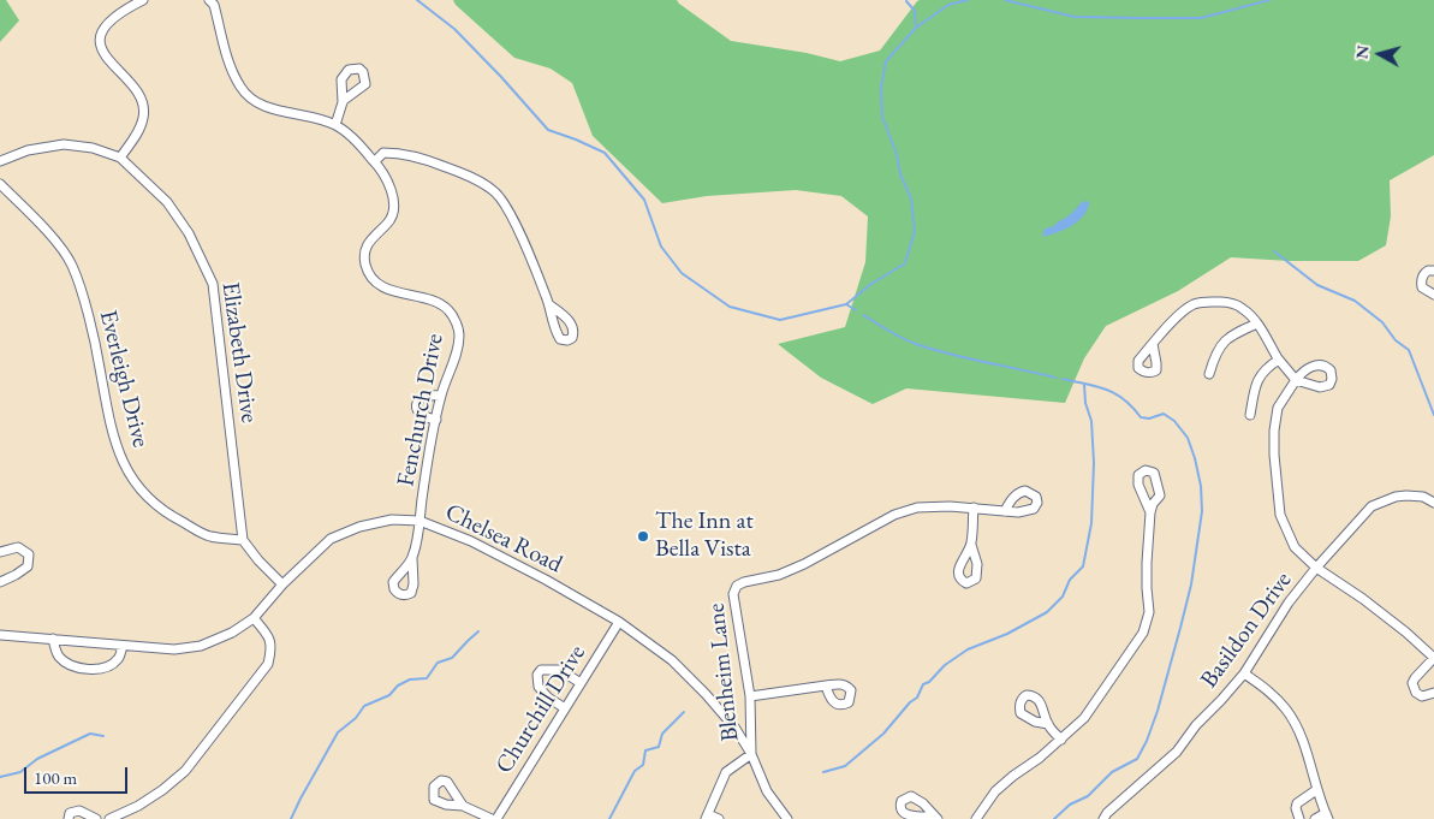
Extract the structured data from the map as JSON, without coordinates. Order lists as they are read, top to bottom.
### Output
{
  "streets": {
    "street": [
      "Elizabeth Drive",
      "Everleigh Drive",
      "Fenchurch Drive",
      "Chelsea Road",
      "Basildon Drive",
      "Blenheim Lane",
      "Churchill Drive"
    ]
  },
  "crossings": [
    ["Elizabeth Drive", "Everleigh Drive"],
    ["Fenchurch Drive", "Chelsea Road"],
    ["Chelsea Road", "Blenheim Lane"],
    ["Chelsea Road", "Churchill Drive"]
  ],
  "places": ["The Inn at Bella Vista"],
  "scale_bar": "100 m",
  "north": "left"
}
